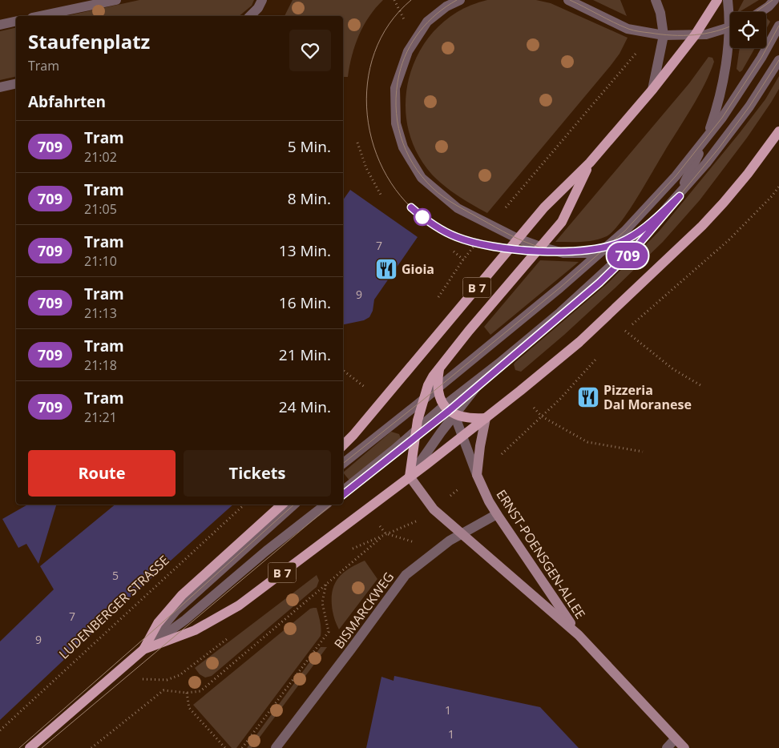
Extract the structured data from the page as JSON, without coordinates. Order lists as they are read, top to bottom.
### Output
{
  "streets": {
    "main road": ["B 7"],
    "street": ["ERNST-POENSGEN-ALLEE", "BISMARCKWEG"],
    "path": ["LUDENBERGER STRASSE"]
  },
  "crossings": [
    ["B 7", "ERNST-POENSGEN-ALLEE"],
    ["ERNST-POENSGEN-ALLEE", "BISMARCKWEG"]
  ],
  "places": {
    "restaurant": ["Gioia", "Pizzeria Dal Moranese"]
  },
  "lines": ["tram line 709"],
  "house_numbers": [
    "7",
    "9",
    "5",
    "7",
    "9",
    "1",
    "1"
  ],
  "page": {
    "on_map": "709",
    "heading": [
      ["Staufenplatz", "Tram"],
      "Abfahrten"
    ],
    "list": [
      {
        "mark": "709",
        "name": "Tram",
        "note": "21:02",
        "value": "5 Min."
      },
      {
        "mark": "709",
        "name": "Tram",
        "note": "21:05",
        "value": "8 Min."
      },
      {
        "mark": "709",
        "name": "Tram",
        "note": "21:10",
        "value": "13 Min."
      },
      {
        "mark": "709",
        "name": "Tram",
        "note": "21:13",
        "value": "16 Min."
      },
      {
        "mark": "709",
        "name": "Tram",
        "note": "21:18",
        "value": "21 Min."
      },
      {
        "mark": "709",
        "name": "Tram",
        "note": "21:21",
        "value": "24 Min."
      }
    ],
    "buttons": ["Route", "Tickets"]
  }
}
